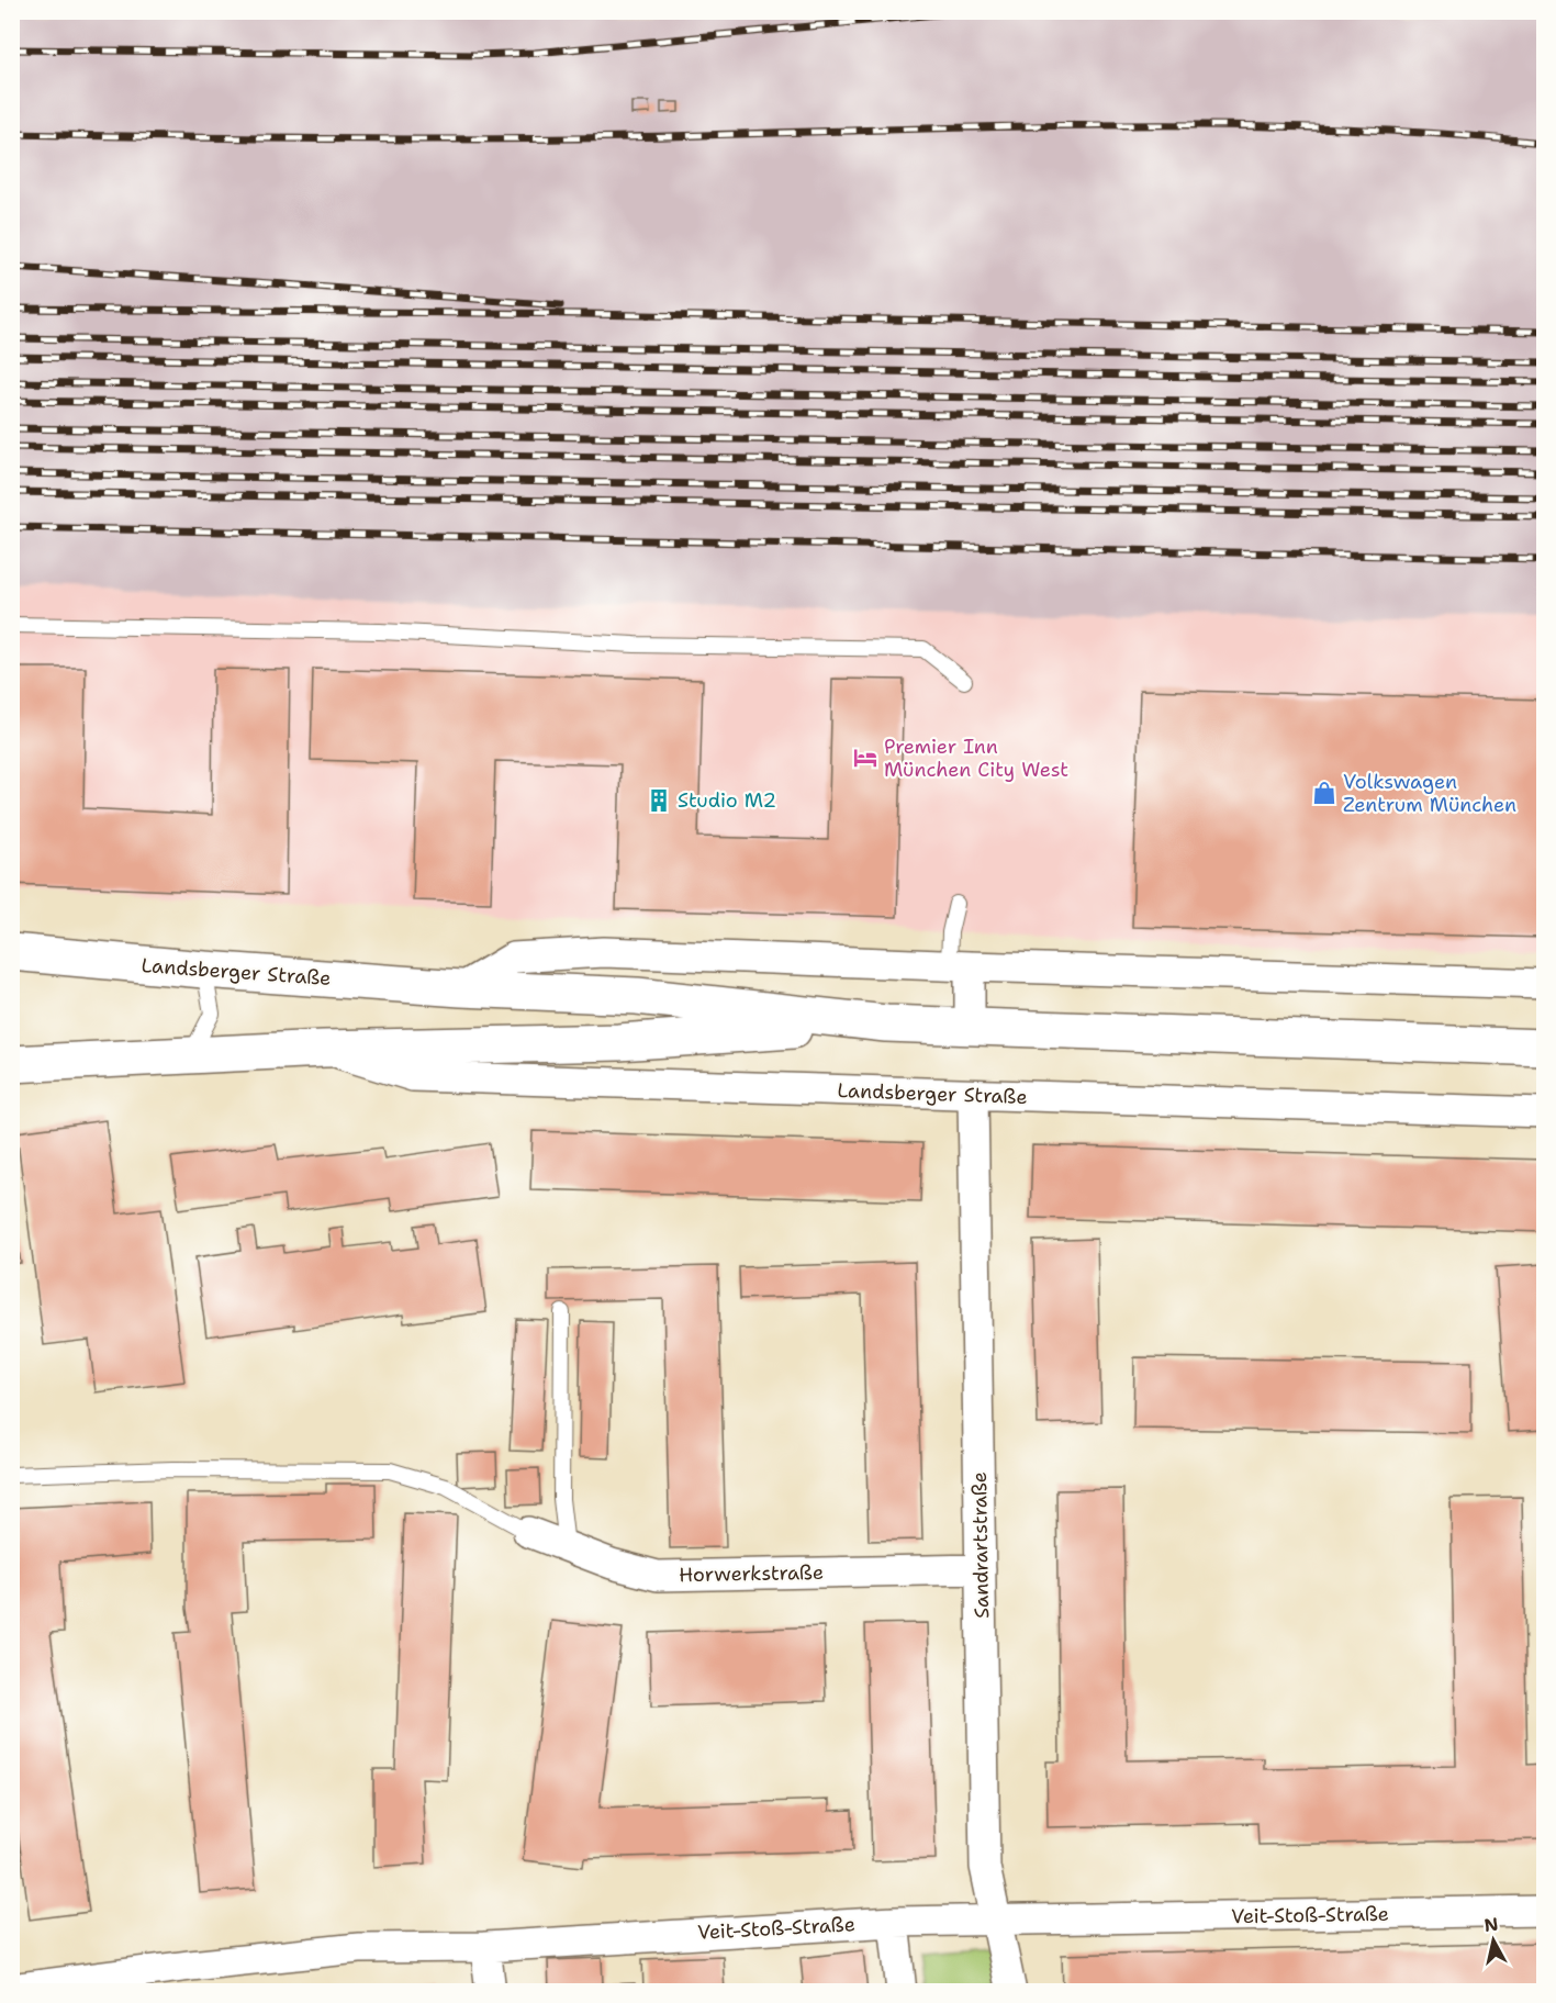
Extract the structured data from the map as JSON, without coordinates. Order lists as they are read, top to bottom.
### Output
{
  "streets": {
    "main road": ["Landsberger Straße"],
    "street": ["Sandrartstraße", "Horwerkstraße", "Veit-Stoß-Straße"]
  },
  "crossings": [
    ["Landsberger Straße", "Sandrartstraße"],
    ["Sandrartstraße", "Horwerkstraße"],
    ["Sandrartstraße", "Veit-Stoß-Straße"]
  ],
  "places": {
    "hotel": ["Premier Inn München City West"],
    "shop": ["Volkswagen Zentrum München"],
    "building": ["Studio M2"]
  },
  "north": "top"
}
